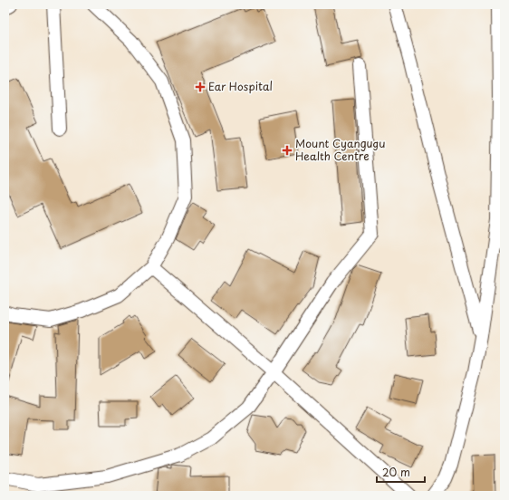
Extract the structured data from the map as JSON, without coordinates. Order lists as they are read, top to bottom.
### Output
{
  "places": {
    "health": ["Ear Hospital", "Mount Cyangugu Health Centre"]
  },
  "scale_bar": "20 m"
}
